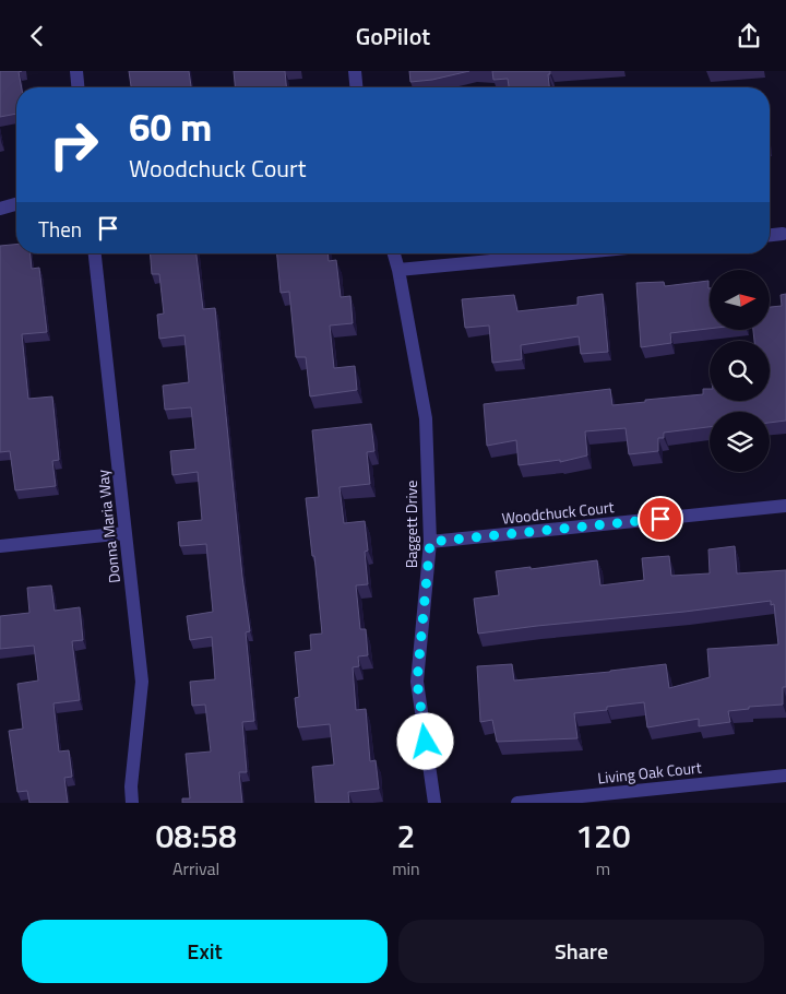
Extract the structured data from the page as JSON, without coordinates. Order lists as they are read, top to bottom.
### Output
{
  "streets": {
    "street": [
      "Woodchuck Court",
      "Baggett Drive",
      "Donna Maria Way",
      "Living Oak Court"
    ]
  },
  "crossings": [
    ["Woodchuck Court", "Baggett Drive"]
  ],
  "north": "right",
  "page": {
    "header": "GoPilot",
    "turn": ["60 m", "Woodchuck Court"],
    "then": "Then",
    "eta": [
      "08:58",
      "Arrival",
      "2",
      "min",
      "120",
      "m"
    ],
    "buttons": ["Exit", "Share"]
  }
}
